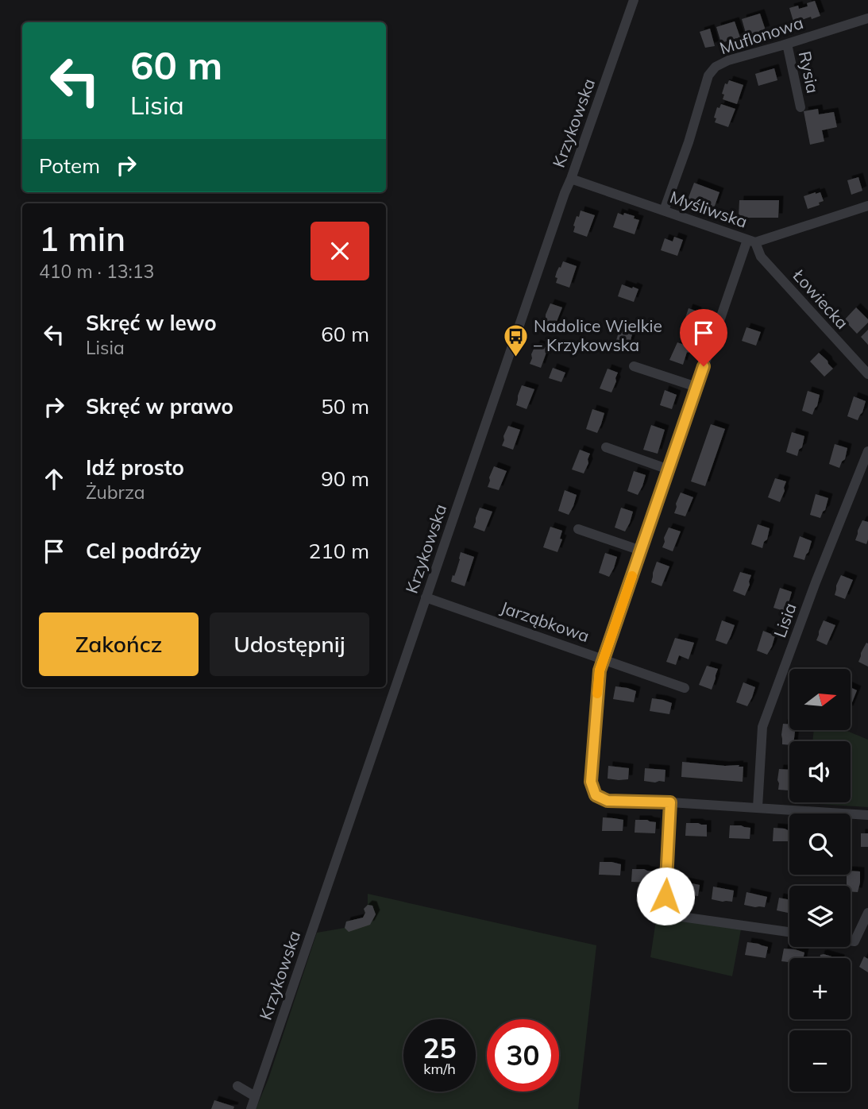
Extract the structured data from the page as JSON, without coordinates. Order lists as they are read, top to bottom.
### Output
{
  "streets": {
    "street": [
      "Muflonowa",
      "Rysia",
      "Krzykowska",
      "Myśliwska",
      "Łowiecka",
      "Lisia",
      "Jarząbkowa"
    ]
  },
  "crossings": [
    ["Muflonowa", "Rysia"],
    ["Muflonowa", "Myśliwska"],
    ["Krzykowska", "Myśliwska"],
    ["Krzykowska", "Jarząbkowa"],
    ["Myśliwska", "Łowiecka"]
  ],
  "places": {
    "bus stop": ["Nadolice Wielkie – Krzykowska"]
  },
  "north": "right",
  "page": {
    "turn": ["60 m", "Lisia"],
    "then": "Potem",
    "heading": ["1 min", "410 m · 13:13"],
    "list": [
      {
        "name": "Skręć w lewo",
        "note": "Lisia",
        "value": "60 m"
      },
      {
        "name": "Skręć w prawo",
        "value": "50 m"
      },
      {
        "name": "Idź prosto",
        "note": "Żubrza",
        "value": "90 m"
      },
      {
        "name": "Cel podróży",
        "value": "210 m"
      }
    ],
    "buttons": ["Zakończ", "Udostępnij"],
    "map_buttons": ["+", "−"],
    "speed": "25 km/h",
    "limit": "30"
  }
}
